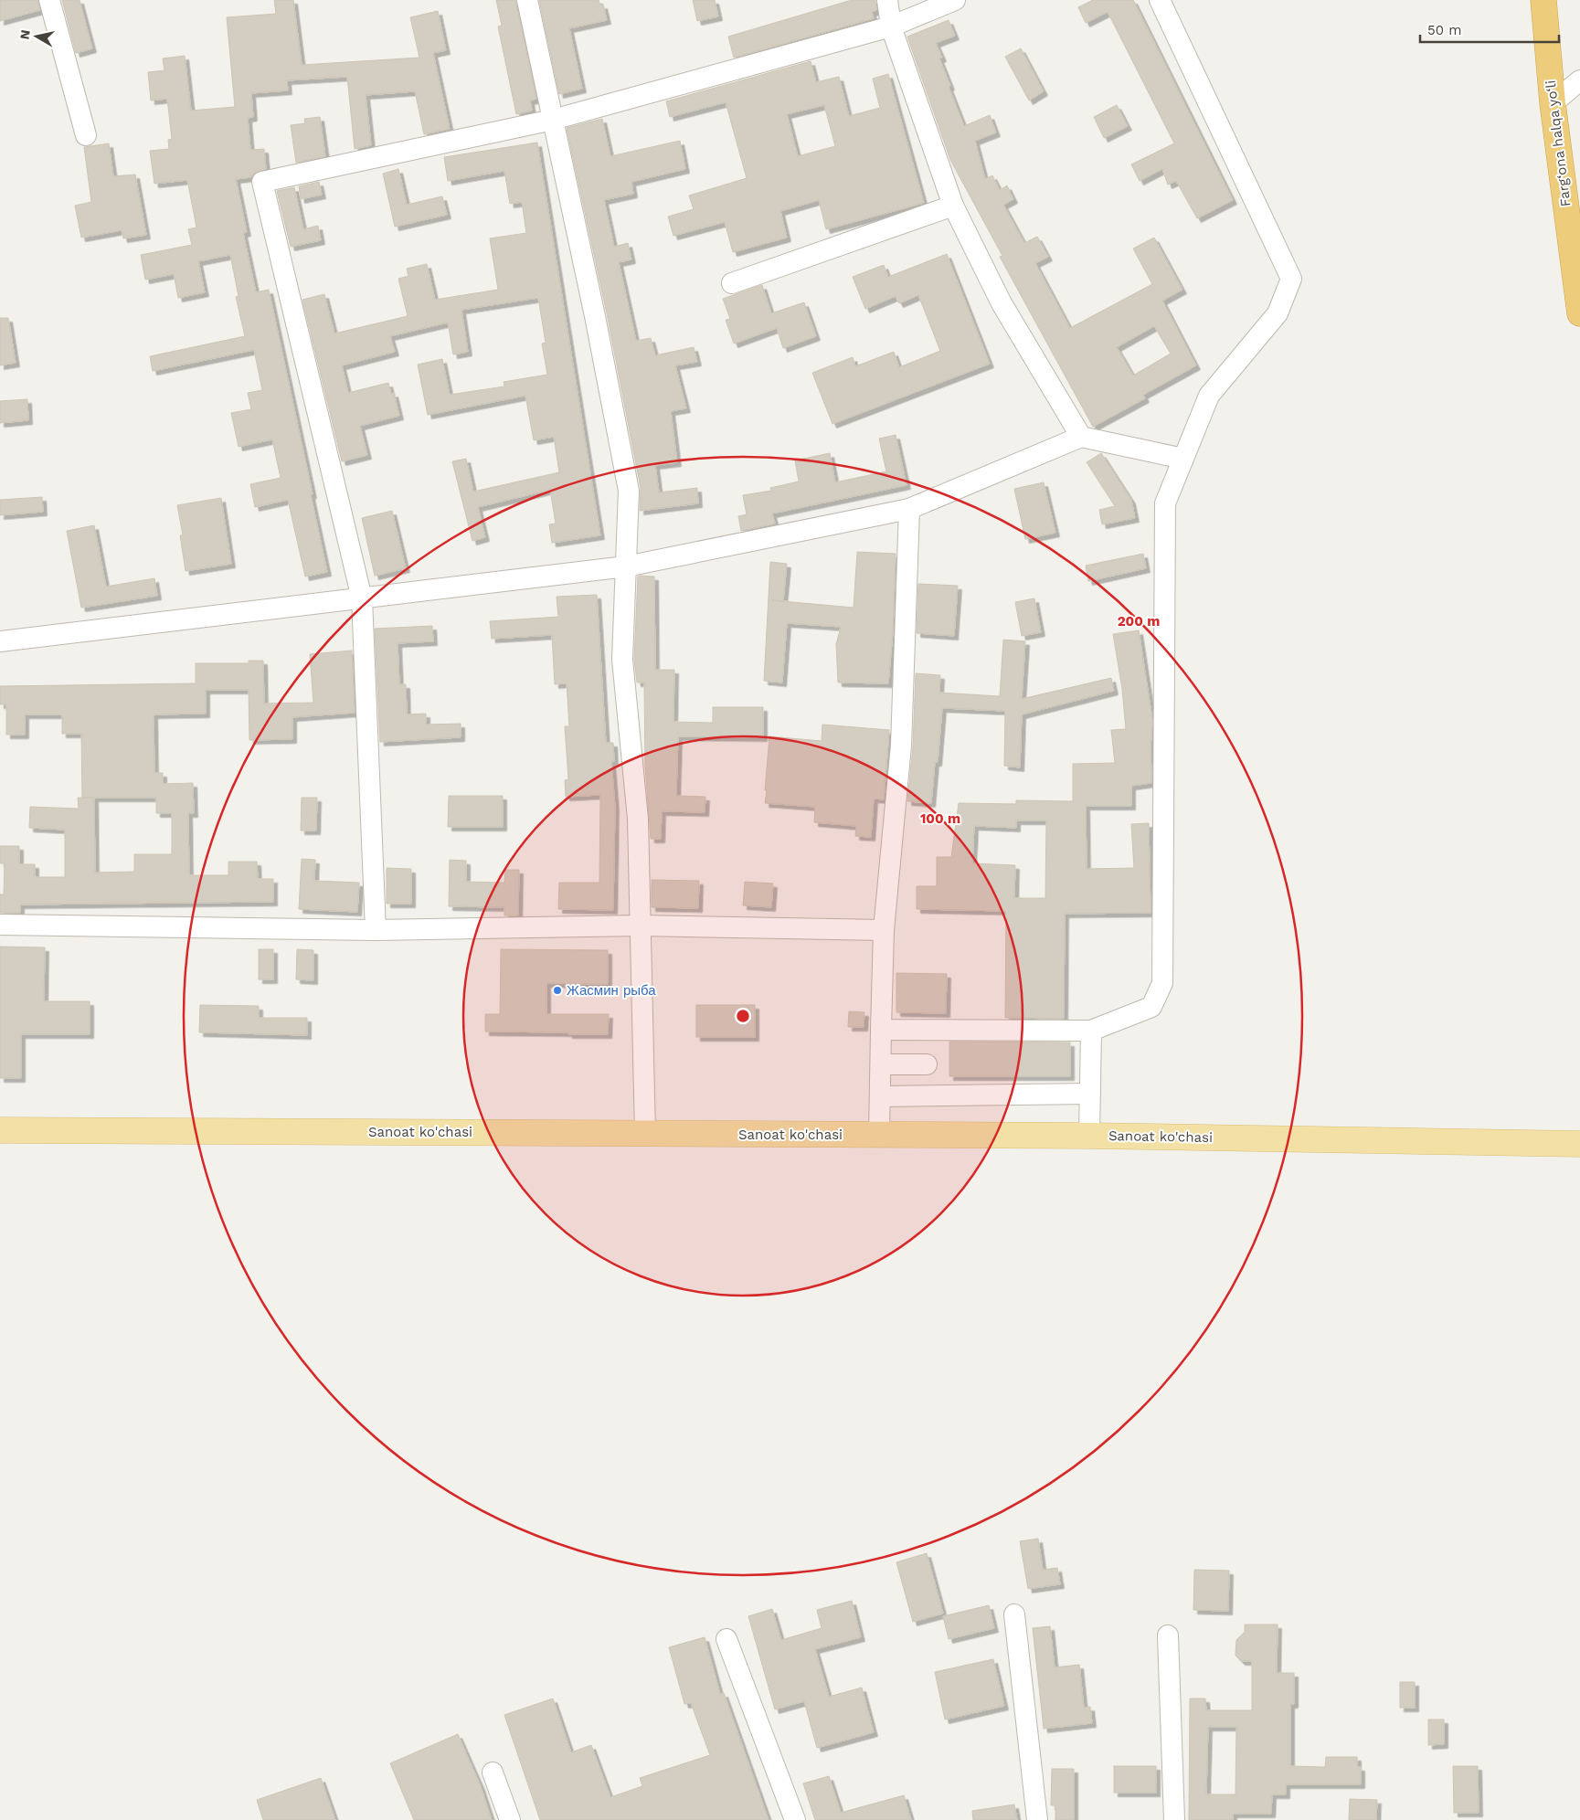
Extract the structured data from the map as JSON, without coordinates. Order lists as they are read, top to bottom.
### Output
{
  "streets": {
    "highway": ["Farg‘ona halqa yo‘li"],
    "main road": ["Sanoat ko'chasi"]
  },
  "places": ["Жасмин рыба"],
  "scale_bar": "50 m",
  "north": "left",
  "rings": ["200 m", "100 m"]
}
